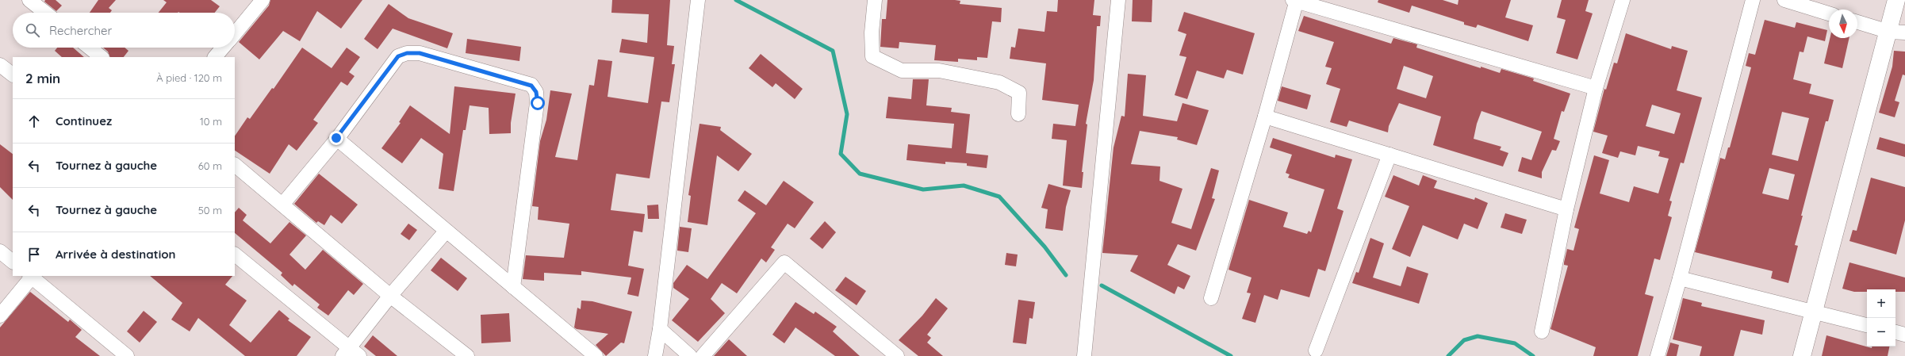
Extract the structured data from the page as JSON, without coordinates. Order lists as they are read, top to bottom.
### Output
{
  "north": "bottom",
  "page": {
    "search": "Rechercher",
    "heading": ["2 min", "À pied · 120 m"],
    "list": [
      ["Continuez", "10 m"],
      ["Tournez à gauche", "60 m"],
      ["Tournez à gauche", "50 m"],
      "Arrivée à destination"
    ],
    "map_buttons": ["+", "−"]
  }
}
